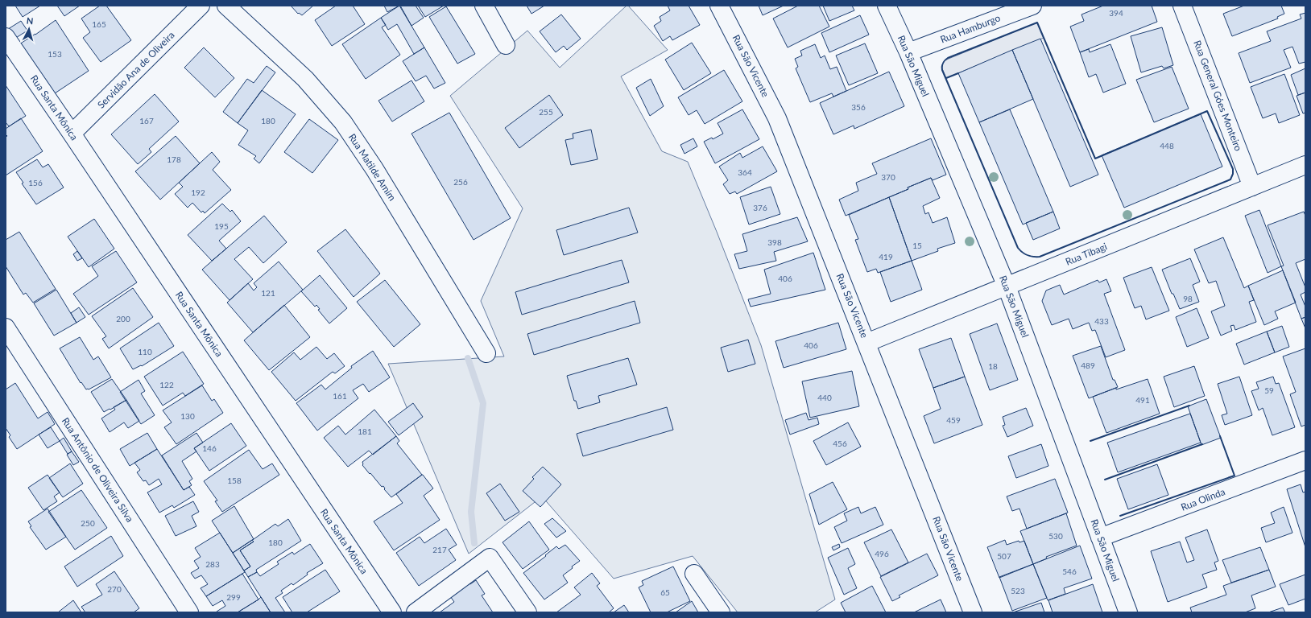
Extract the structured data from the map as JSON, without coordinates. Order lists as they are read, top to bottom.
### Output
{
  "streets": {
    "street": [
      "Rua Hamburgo",
      "Rua São Vicente",
      "Rua São Miguel",
      "Servidão Ana de Oliveira",
      "Rua General Góes Monteiro",
      "Rua Santa Mônica",
      "Rua Matilde Amim",
      "Rua Tibagi",
      "Rua Antônio de Oliveira Silva",
      "Rua Olinda"
    ]
  },
  "crossings": [
    ["Rua Hamburgo", "Rua São Miguel"],
    ["Rua São Vicente", "Rua Tibagi"],
    ["Rua São Miguel", "Rua Tibagi"],
    ["Rua São Miguel", "Rua Olinda"],
    ["Servidão Ana de Oliveira", "Rua Santa Mônica"],
    ["Rua General Góes Monteiro", "Rua Tibagi"]
  ],
  "house_numbers": [
    "394",
    "165",
    "153",
    "356",
    "255",
    "167",
    "180",
    "448",
    "178",
    "364",
    "370",
    "256",
    "156",
    "192",
    "376",
    "195",
    "398",
    "15",
    "419",
    "406",
    "121",
    "98",
    "200",
    "433",
    "406",
    "110",
    "489",
    "18",
    "122",
    "59",
    "161",
    "440",
    "491",
    "130",
    "459",
    "181",
    "456",
    "146",
    "158",
    "250",
    "530",
    "180",
    "217",
    "496",
    "507",
    "283",
    "546",
    "270",
    "523",
    "65",
    "299"
  ],
  "north": "top"
}
